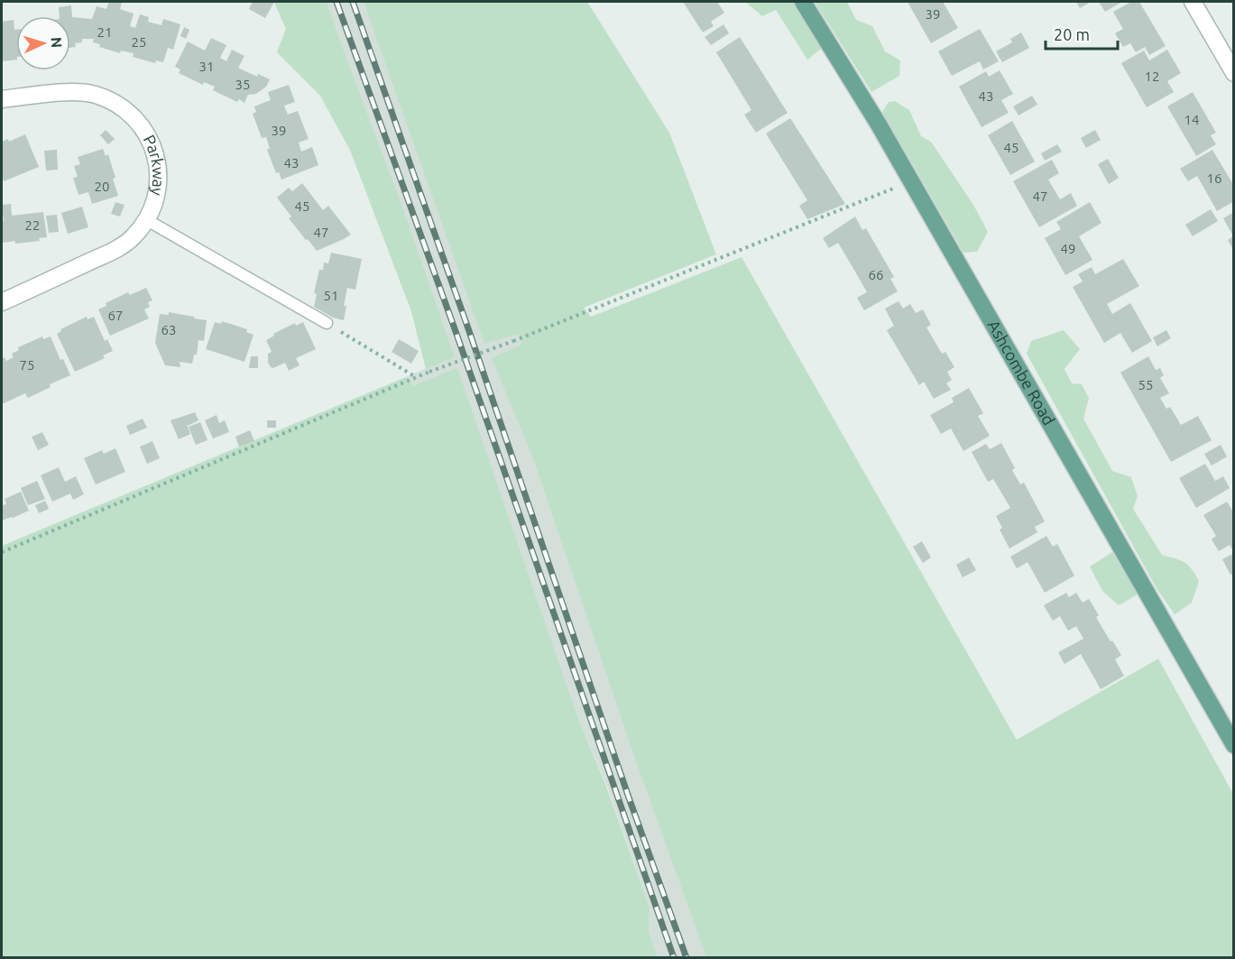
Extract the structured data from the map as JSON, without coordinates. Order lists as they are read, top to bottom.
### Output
{
  "streets": {
    "main road": ["Ashcombe Road"],
    "street": ["Parkway"]
  },
  "house_numbers": [
    "39",
    "21",
    "25",
    "31",
    "12",
    "35",
    "43",
    "14",
    "39",
    "45",
    "43",
    "16",
    "20",
    "47",
    "45",
    "22",
    "47",
    "49",
    "66",
    "51",
    "67",
    "63",
    "75",
    "55"
  ],
  "scale_bar": "20 m",
  "north": "right"
}
